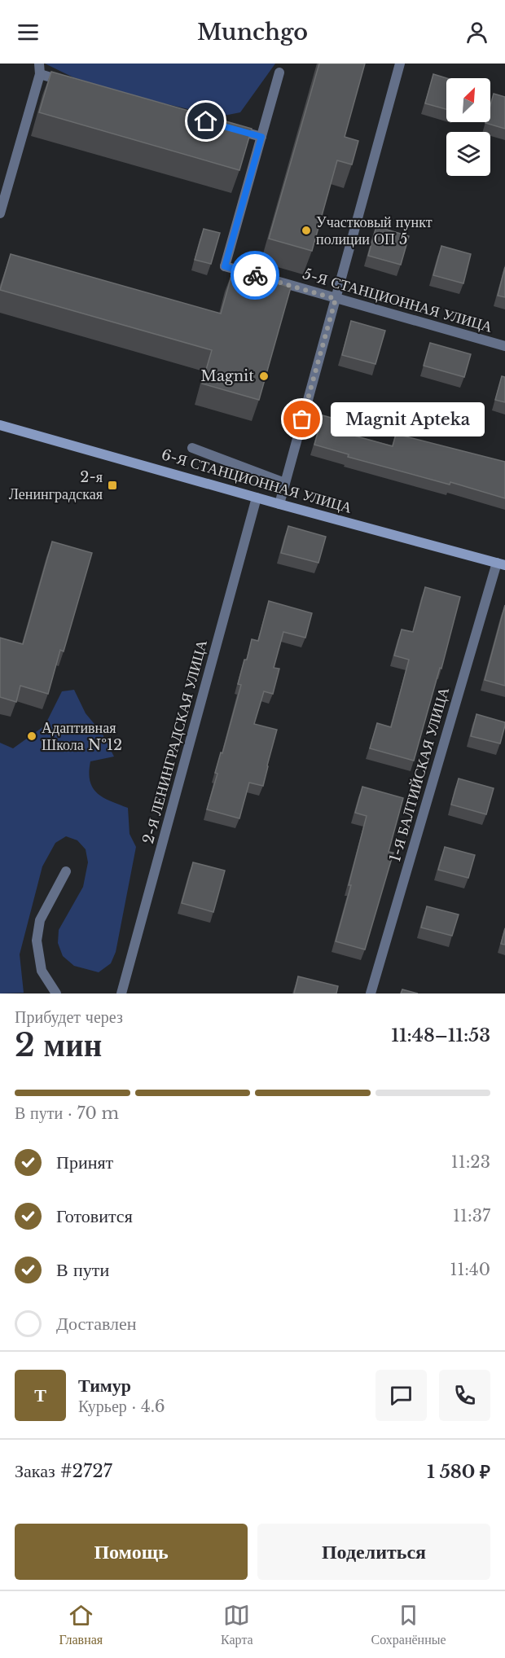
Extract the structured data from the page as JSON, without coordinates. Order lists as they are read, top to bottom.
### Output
{
  "streets": {
    "main road": ["6-Я СТАНЦИОННАЯ УЛИЦА"],
    "street": ["5-Я СТАНЦИОННАЯ УЛИЦА", "2-Я ЛЕНИНГРАДСКАЯ УЛИЦА", "1-Я БАЛТИЙСКАЯ УЛИЦА"]
  },
  "crossings": [
    ["6-Я СТАНЦИОННАЯ УЛИЦА", "2-Я ЛЕНИНГРАДСКАЯ УЛИЦА"],
    ["6-Я СТАНЦИОННАЯ УЛИЦА", "1-Я БАЛТИЙСКАЯ УЛИЦА"]
  ],
  "places": {
    "other": [
      "Участковый пункт полиции ОП 5",
      "Magnit",
      "Magnit Apteka",
      "Адаптивная Школа №12"
    ],
    "transit": ["2-я Ленинградская"]
  },
  "north": "top right",
  "page": {
    "header": "Munchgo",
    "bubble": "Magnit Apteka",
    "heading": ["2 мин", "Прибудет через", "11:48–11:53"],
    "panel": [
      "Тимур",
      "Курьер · 4.6",
      "Заказ #2727",
      "1 580 ₽"
    ],
    "bar": "В пути · 70 m",
    "list": [
      ["Принят", "11:23"],
      ["Готовится", "11:37"],
      ["В пути", "11:40"],
      "Доставлен"
    ],
    "round": "Т",
    "buttons": ["Помощь", "Поделиться"],
    "tabs": ["Главная", "Карта", "Сохранённые"]
  }
}
